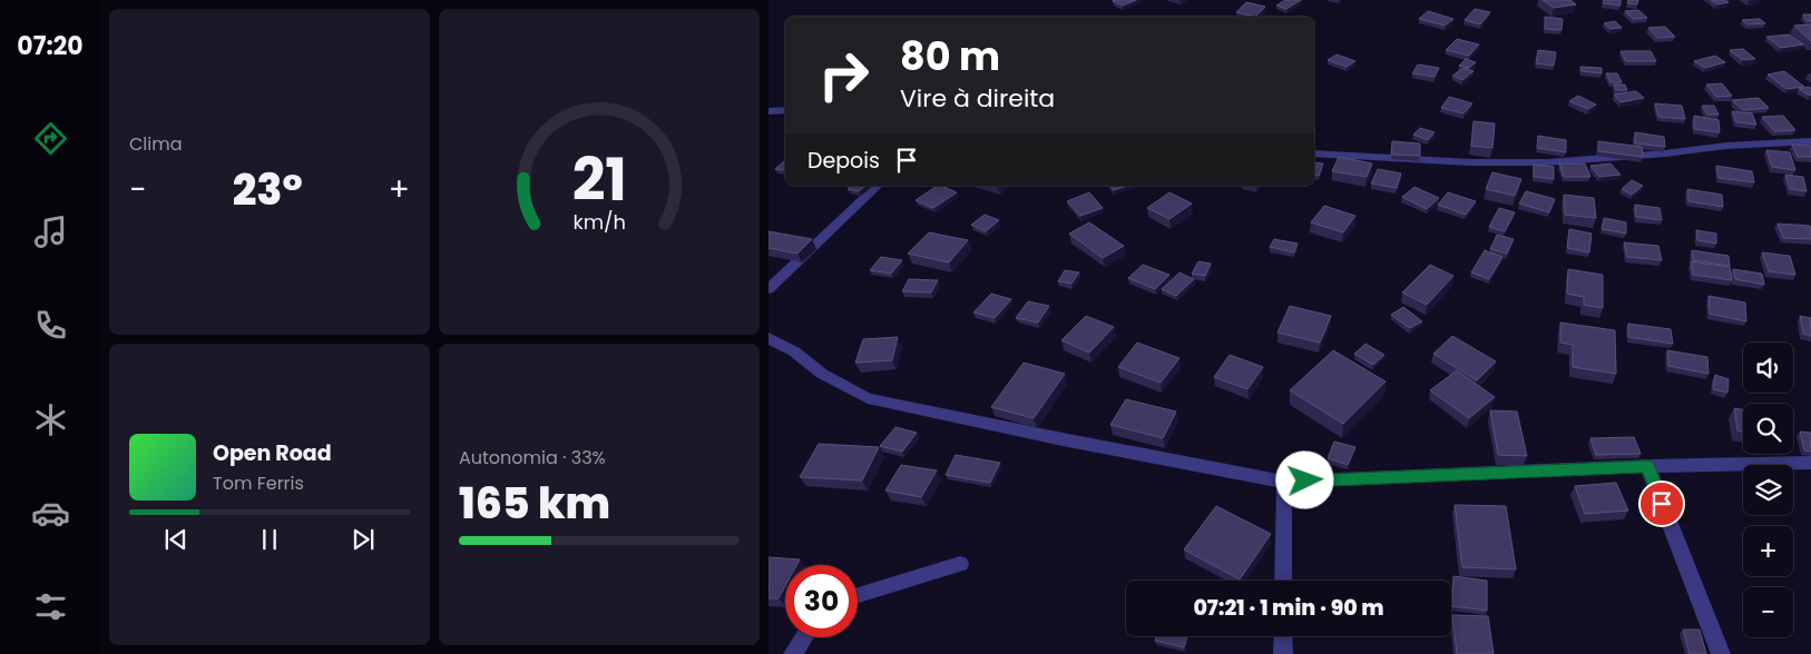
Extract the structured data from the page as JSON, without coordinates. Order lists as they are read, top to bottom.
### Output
{
  "page": {
    "tabs": "07:20",
    "tile": [
      "Clima",
      ["Autonomia · 33%", "165 km"]
    ],
    "turn": ["80 m", "Vire à direita"],
    "then": "Depois",
    "heat": ["−", "23°", "+"],
    "map_buttons": ["+", "−"],
    "song": ["Open Road", "Tom Ferris"],
    "limit": "30",
    "trip": "07:21 · 1 min · 90 m",
    "gauge": ["21", "km/h"]
  }
}
